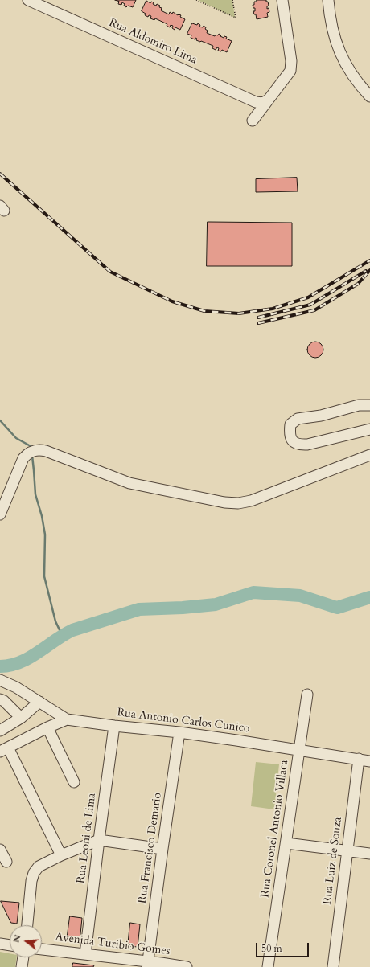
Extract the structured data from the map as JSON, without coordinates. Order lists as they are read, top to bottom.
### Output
{
  "streets": {
    "street": [
      "Rua Aldomiro Lima",
      "Rua Antonio Carlos Cunico",
      "Rua Coronel Antonio Villaca",
      "Rua Leoni de Lima",
      "Rua Francisco Demario",
      "Rua Luiz de Souza",
      "Avenida Turibio Gomes"
    ]
  },
  "crossings": [
    ["Rua Antonio Carlos Cunico", "Rua Coronel Antonio Villaca"],
    ["Rua Antonio Carlos Cunico", "Rua Leoni de Lima"],
    ["Rua Antonio Carlos Cunico", "Rua Francisco Demario"],
    ["Rua Antonio Carlos Cunico", "Rua Luiz de Souza"],
    ["Rua Leoni de Lima", "Avenida Turibio Gomes"],
    ["Rua Francisco Demario", "Avenida Turibio Gomes"]
  ],
  "scale_bar": "50 m",
  "north": "left"
}
